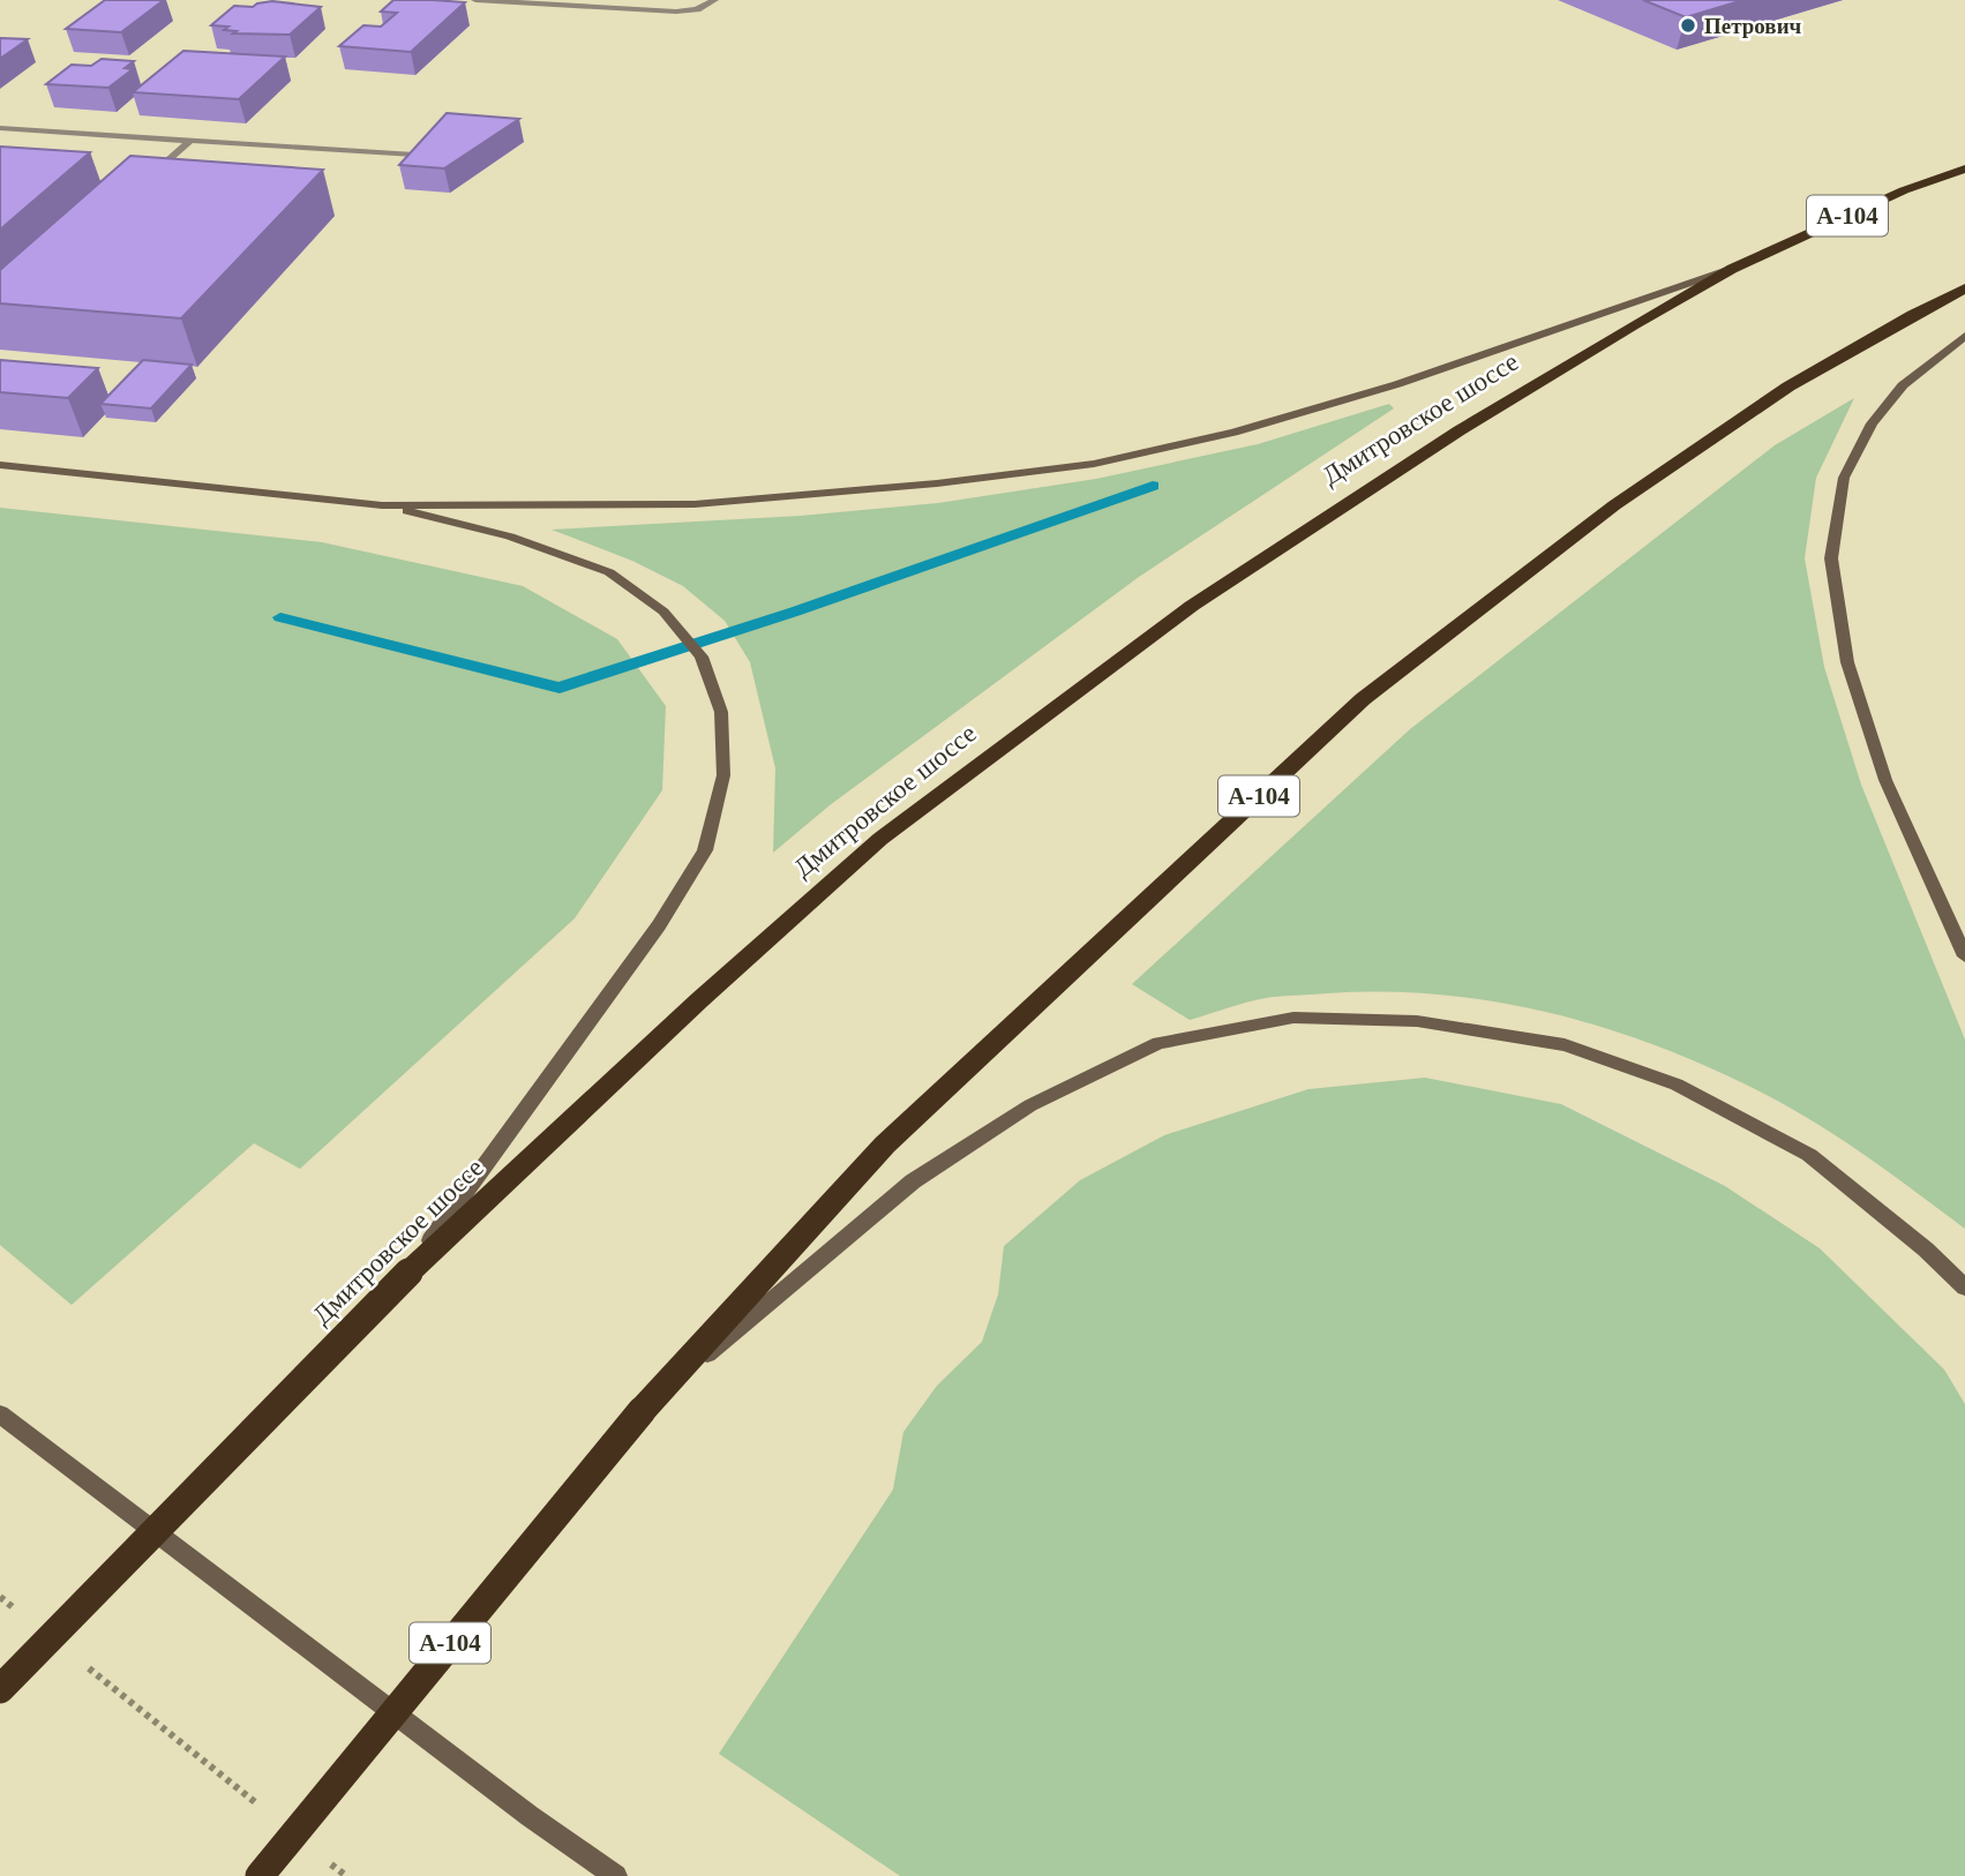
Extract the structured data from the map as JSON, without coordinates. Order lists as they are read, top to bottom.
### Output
{
  "streets": {
    "highway": ["А-104", "Дмитровское шоссе"]
  },
  "crossings": [
    ["А-104", "Дмитровское шоссе"]
  ],
  "places": ["Петрович"]
}
